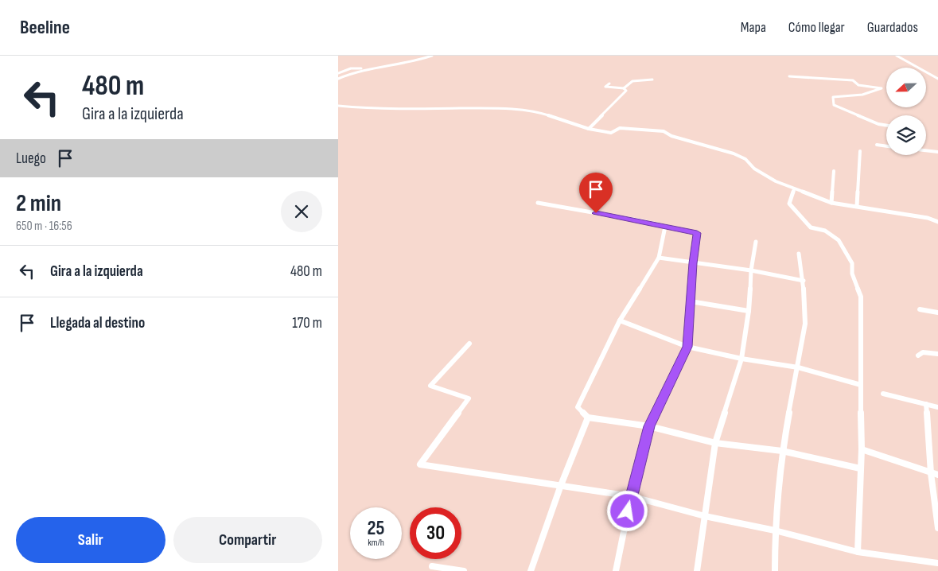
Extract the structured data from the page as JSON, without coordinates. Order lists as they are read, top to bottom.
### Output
{
  "north": "left",
  "page": {
    "header": "Beeline",
    "nav": ["Mapa", "Cómo llegar", "Guardados"],
    "turn": ["480 m", "Gira a la izquierda"],
    "then": "Luego",
    "heading": ["2 min", "650 m · 16:56"],
    "list": [
      {
        "name": "Gira a la izquierda",
        "value": "480 m"
      },
      {
        "name": "Llegada al destino",
        "value": "170 m"
      }
    ],
    "speed": "25 km/h",
    "limit": "30",
    "buttons": ["Salir", "Compartir"]
  }
}
